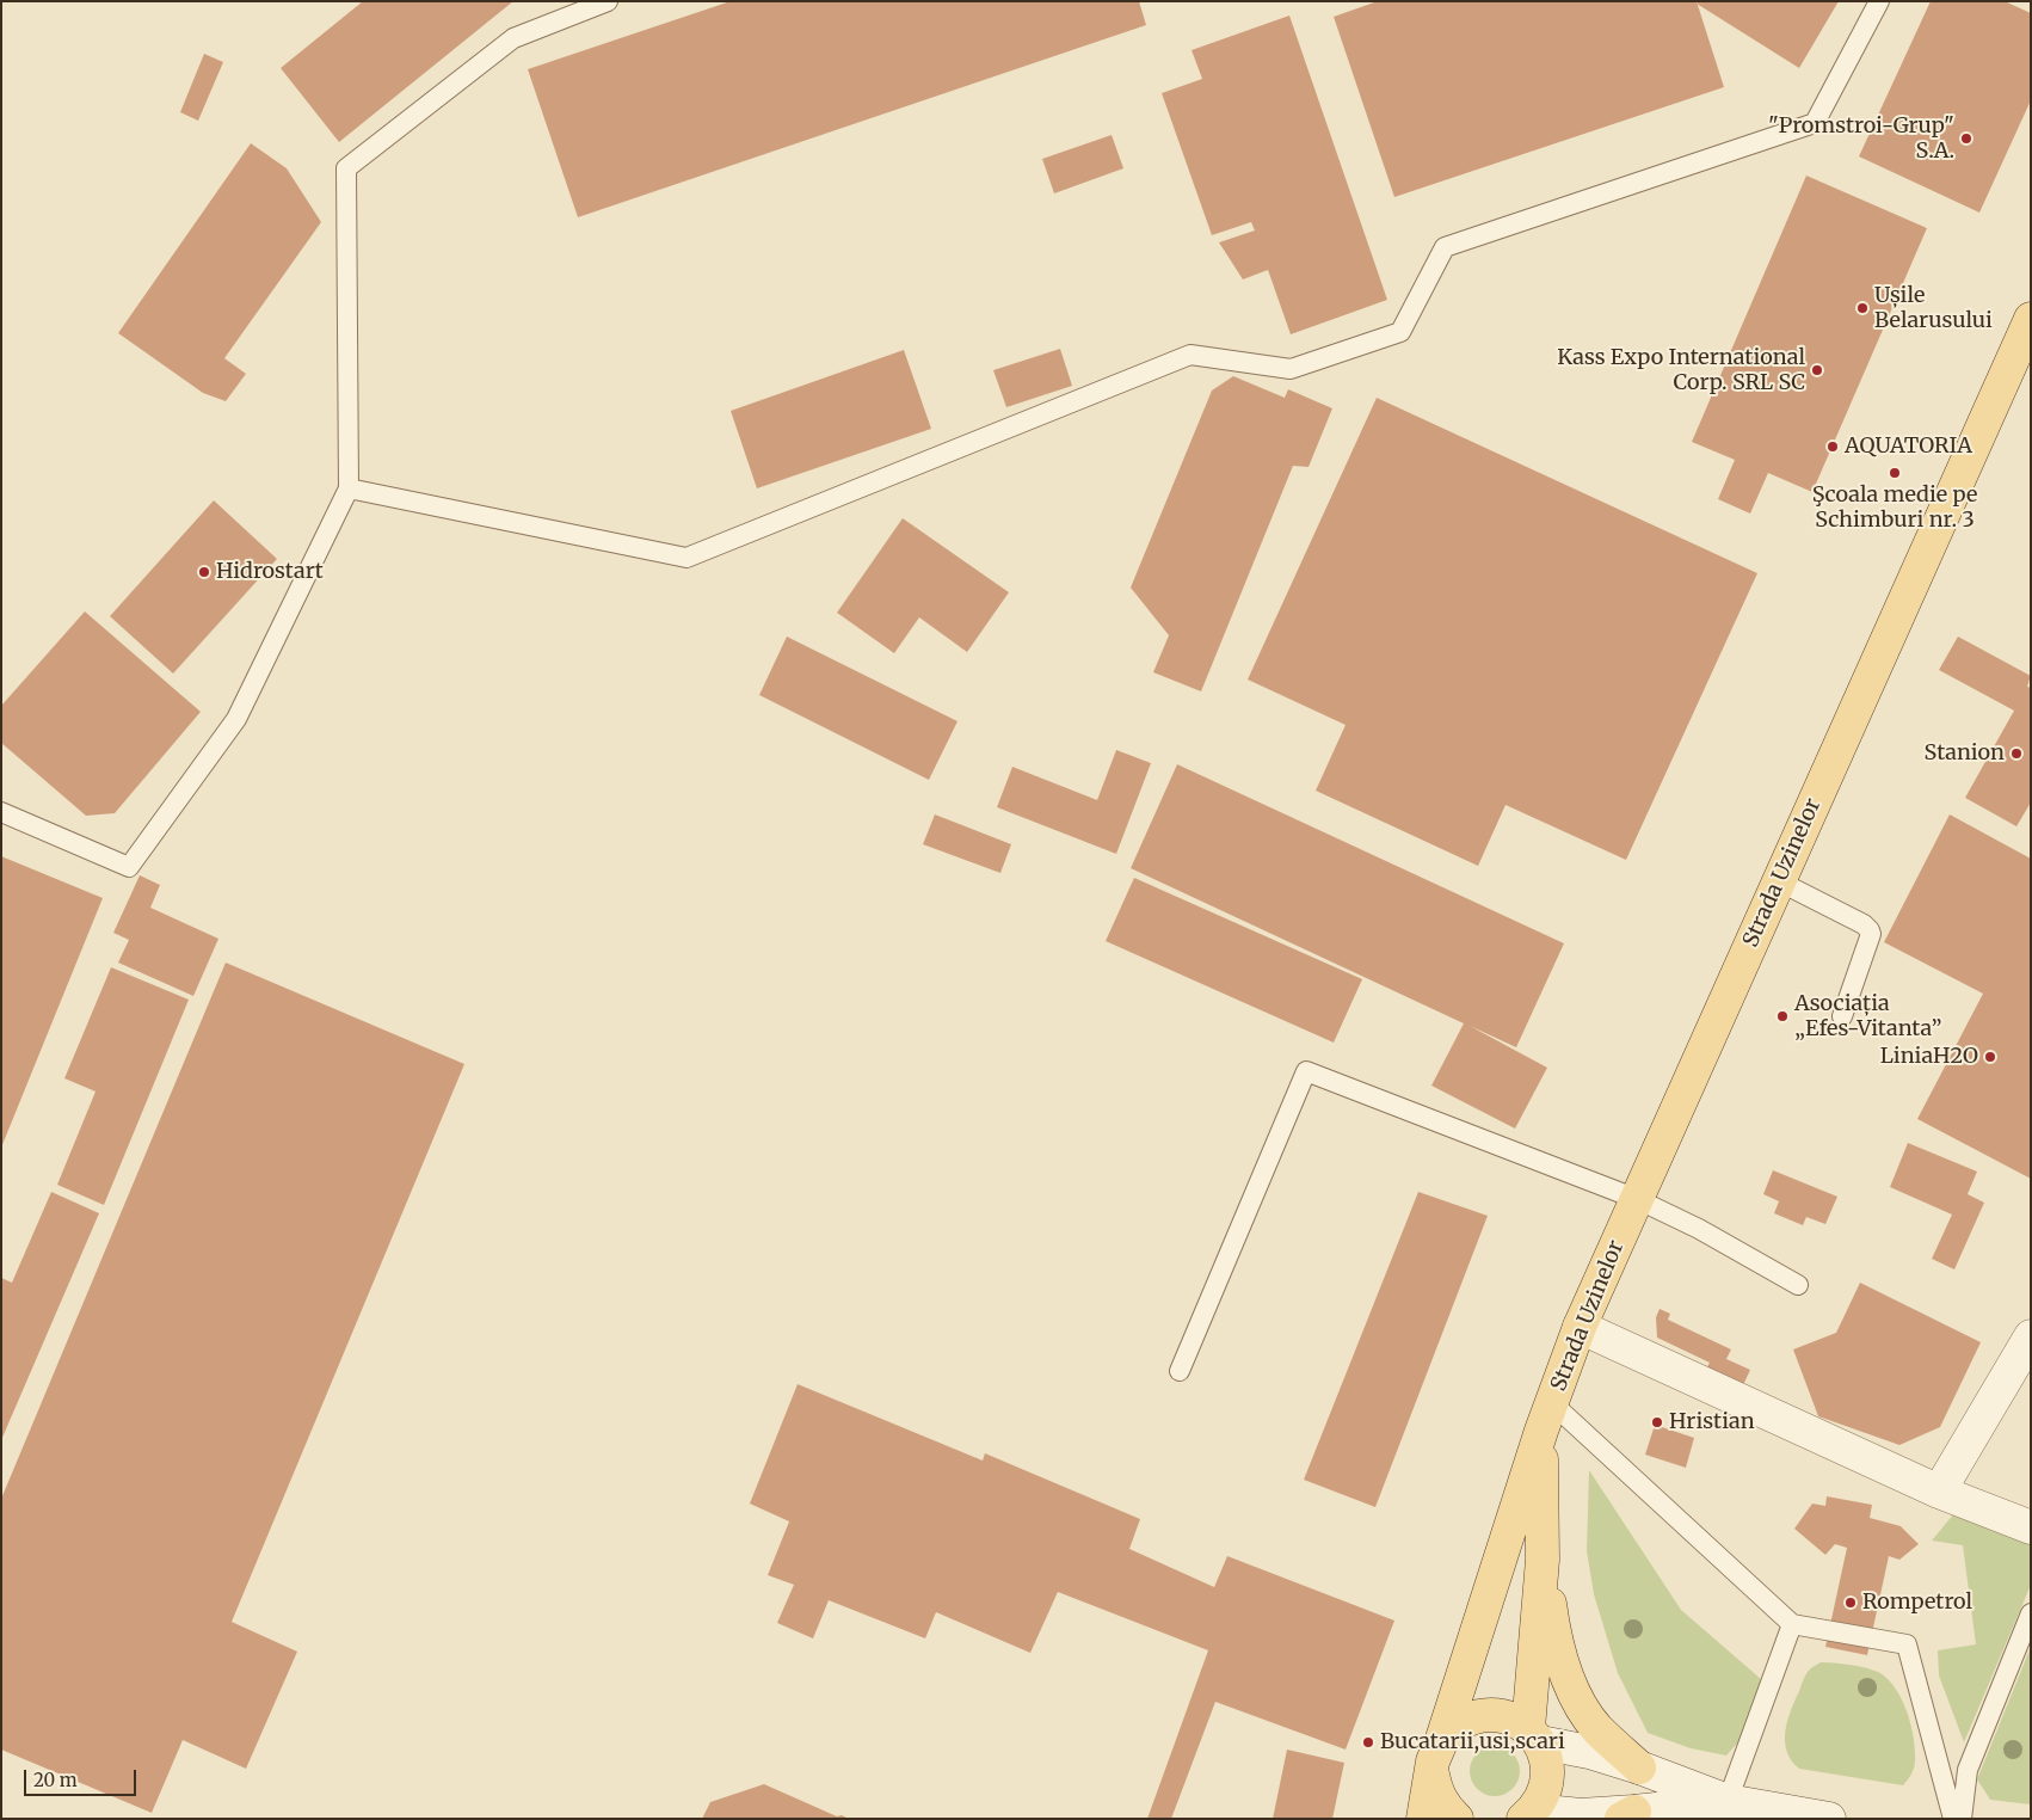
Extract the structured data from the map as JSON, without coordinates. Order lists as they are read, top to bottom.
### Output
{
  "streets": {
    "main road": ["Strada Uzinelor"]
  },
  "places": [
    "\"Promstroi-Grup\" S.A.",
    "Ușile Belarusului",
    "Kass Expo International Corp. SRL SC",
    "AQUATORIA",
    "Şcoala medie pe Schimburi nr. 3",
    "Hidrostart",
    "Stanion",
    "Asociația „Efes-Vitanta”",
    "LiniaH2O",
    "Hristian",
    "Rompetrol",
    "Bucatarii,usi,scari"
  ],
  "scale_bar": "20 m"
}
